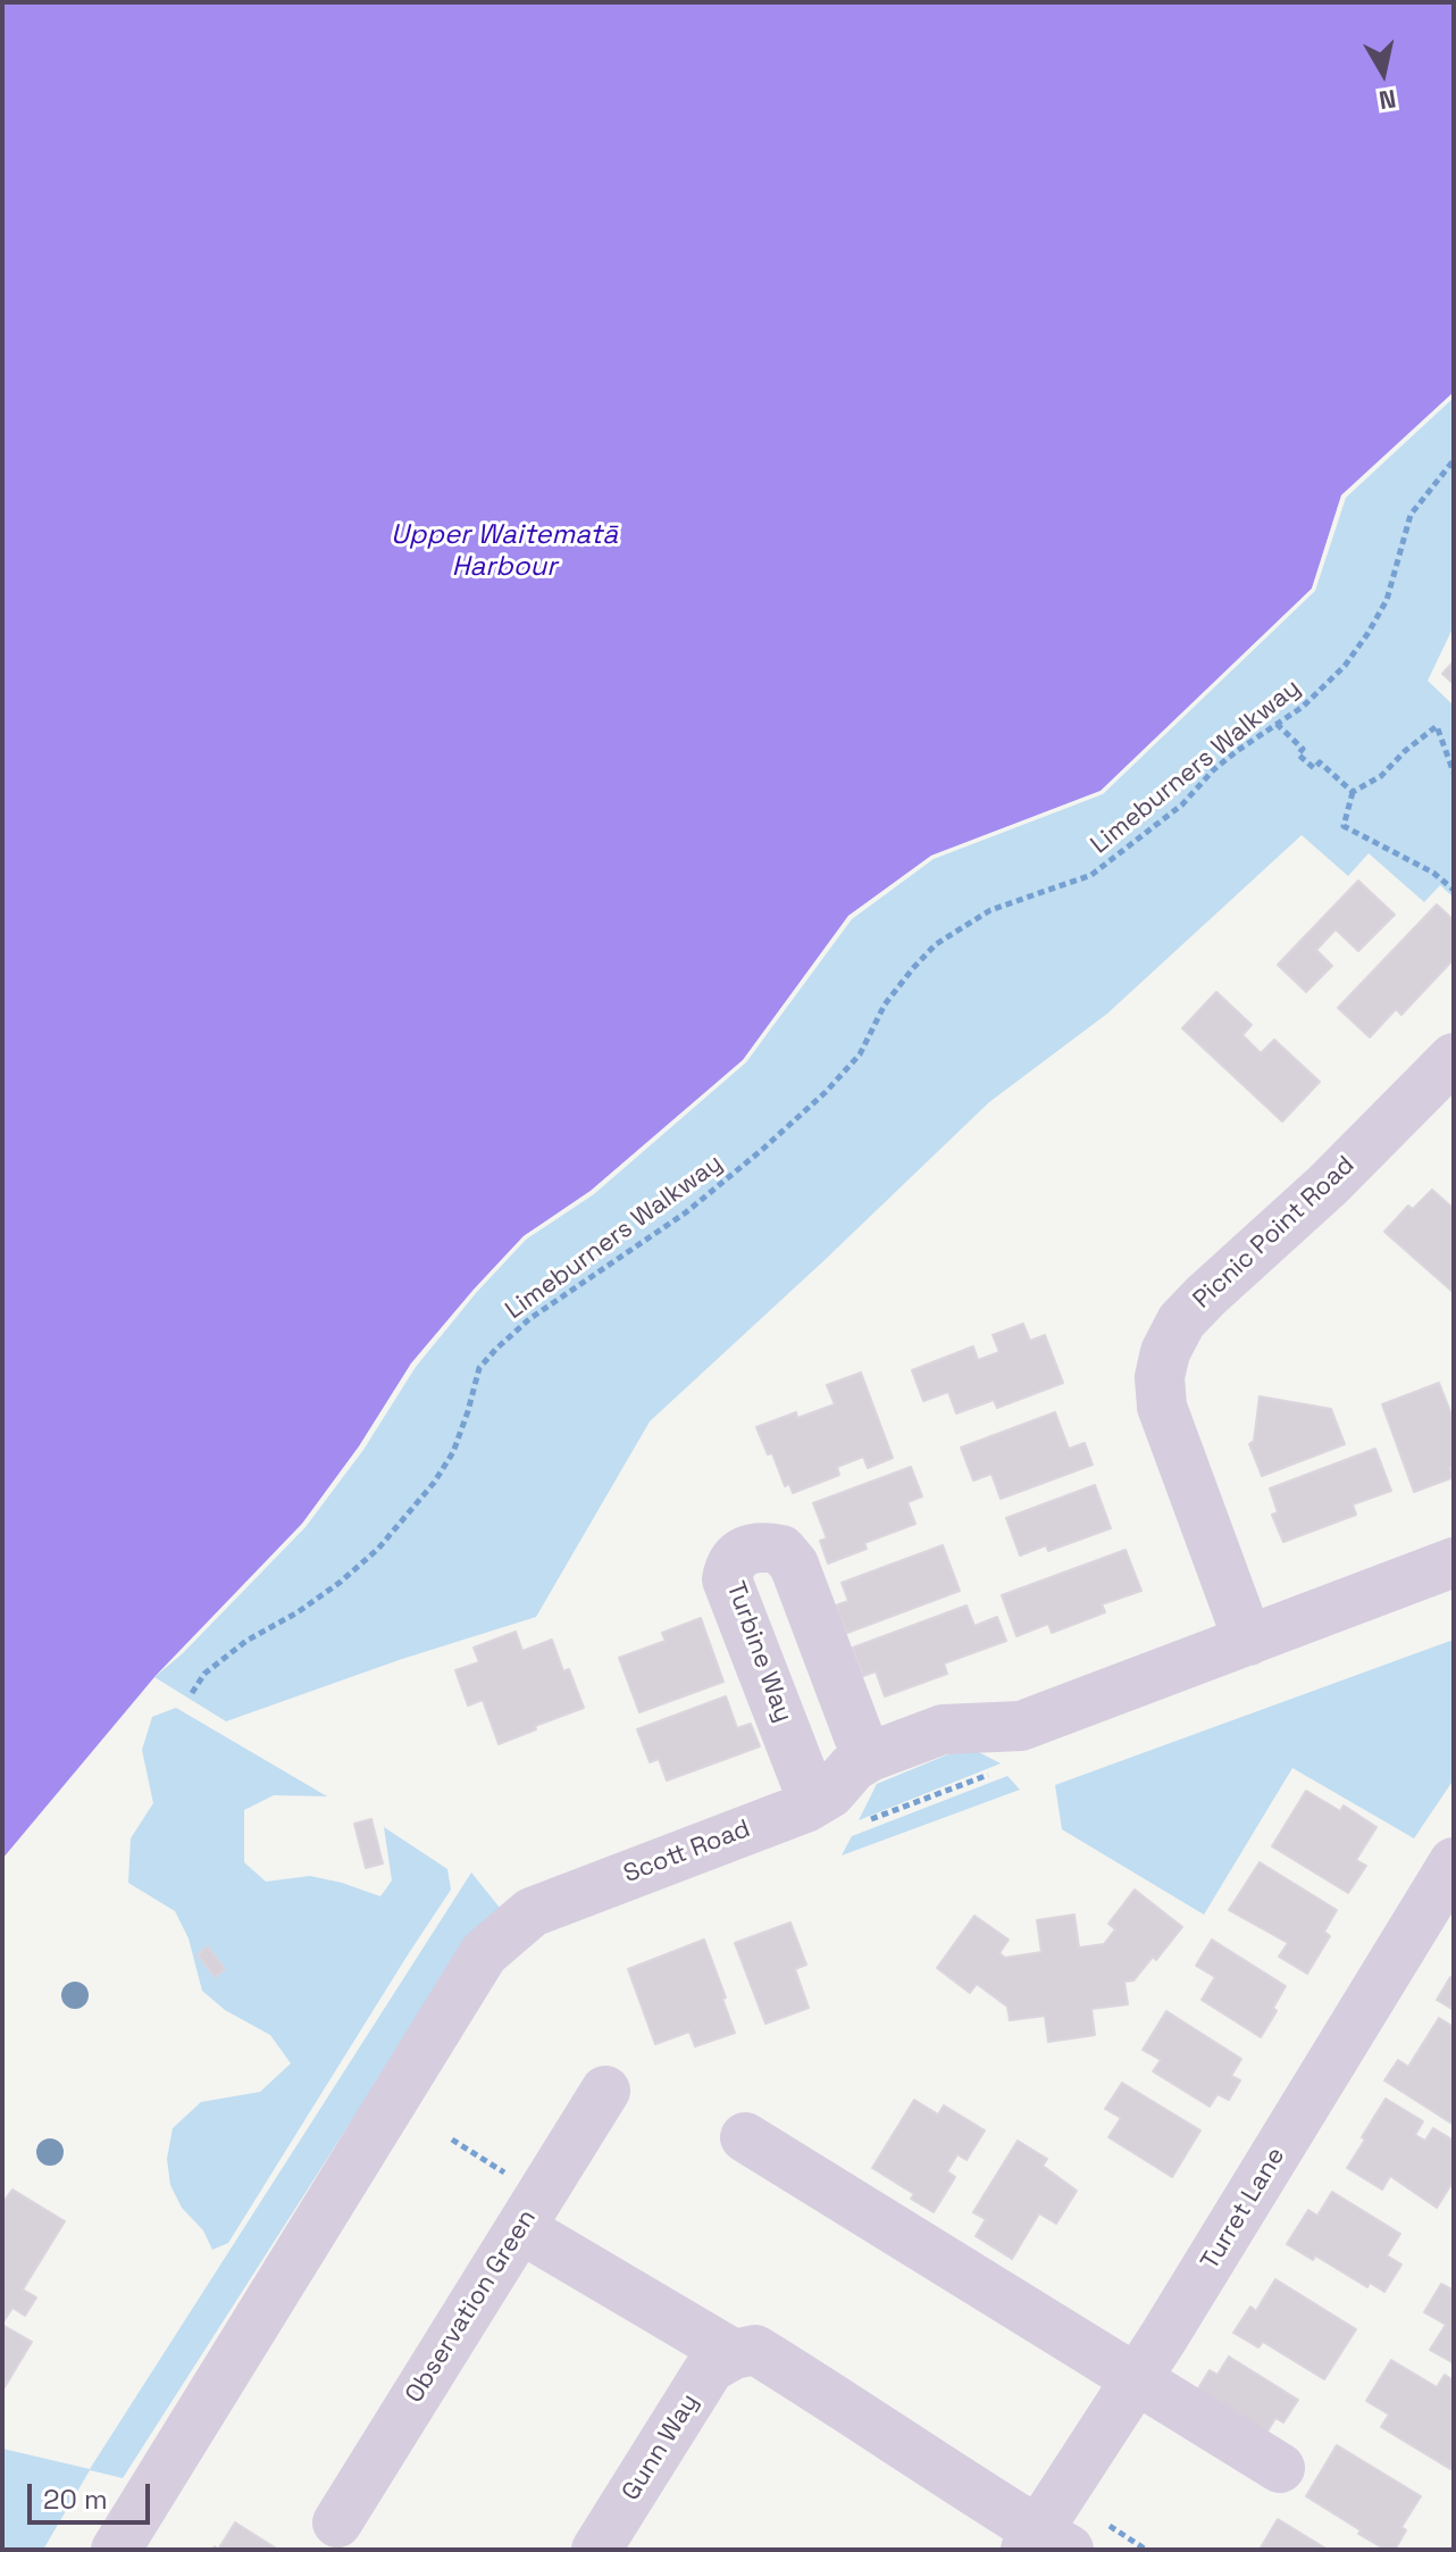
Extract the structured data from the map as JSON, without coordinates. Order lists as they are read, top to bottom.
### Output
{
  "streets": {
    "street": [
      "Picnic Point Road",
      "Turbine Way",
      "Scott Road",
      "Turret Lane",
      "Observation Green",
      "Gunn Way"
    ],
    "path": ["Limeburners Walkway"]
  },
  "crossings": [
    ["Picnic Point Road", "Scott Road"],
    ["Turbine Way", "Scott Road"]
  ],
  "water": ["Upper Waitematā Harbour"],
  "scale_bar": "20 m",
  "north": "bottom"
}
